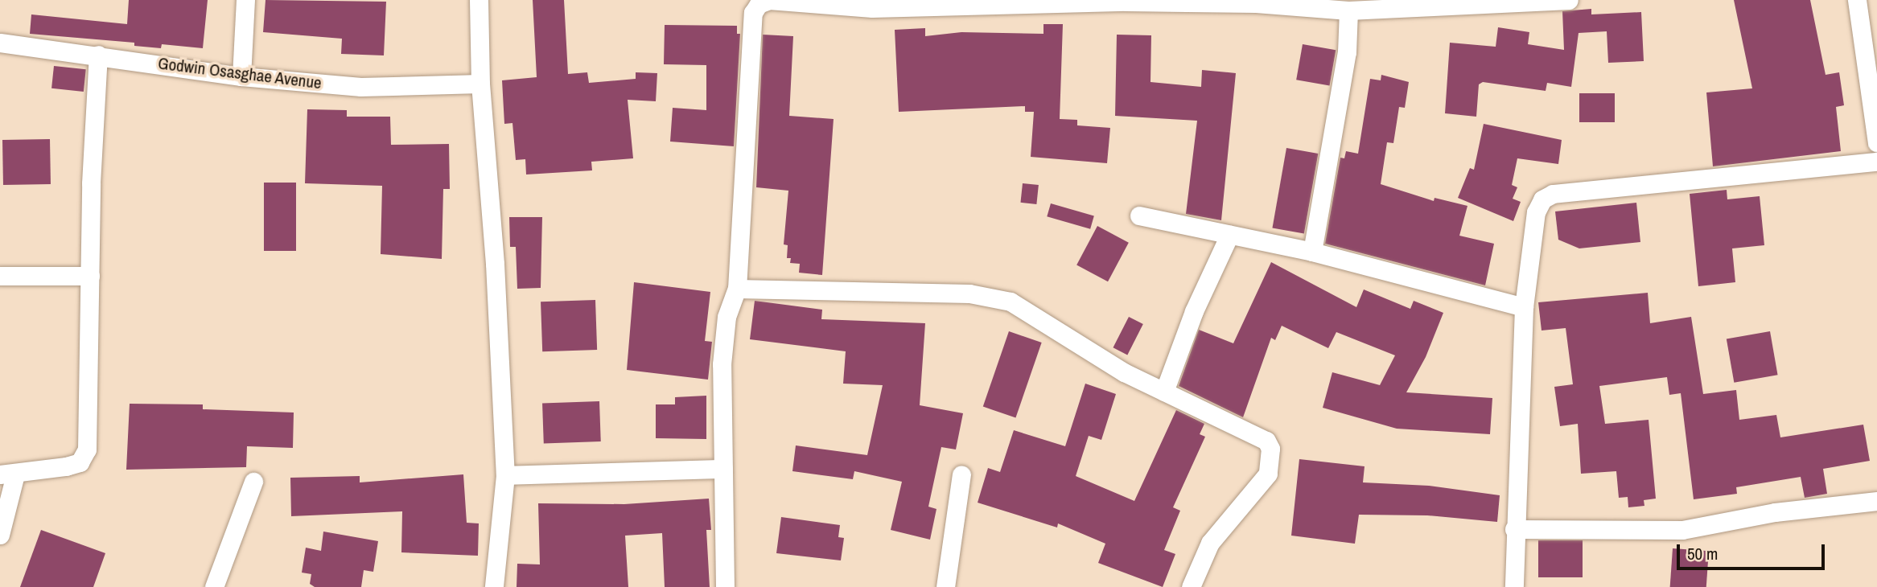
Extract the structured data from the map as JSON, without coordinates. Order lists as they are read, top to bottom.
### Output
{
  "streets": {
    "street": ["Godwin Osasghae Avenue"]
  },
  "scale_bar": "50 m"
}
